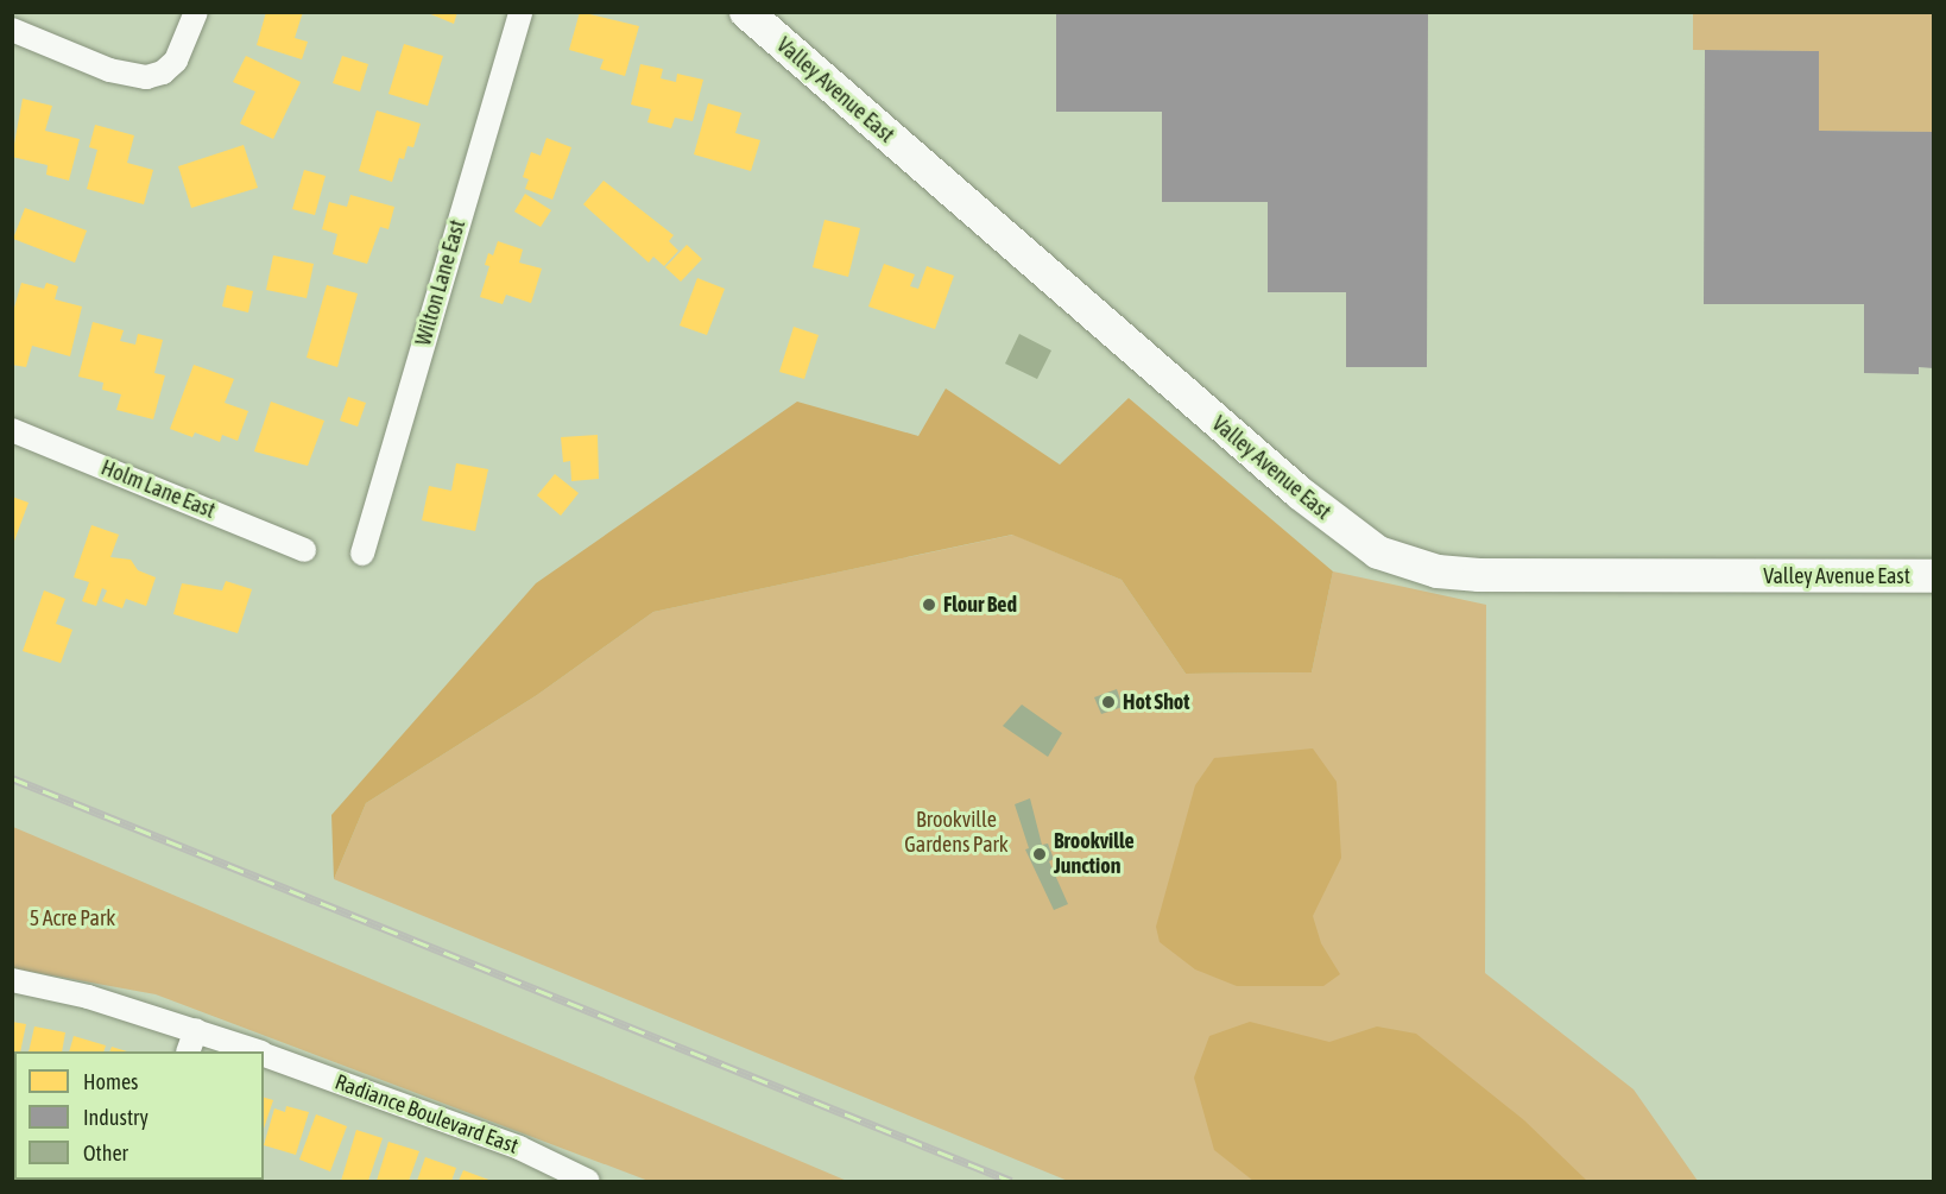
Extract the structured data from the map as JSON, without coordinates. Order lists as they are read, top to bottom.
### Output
{
  "streets": {
    "main road": ["Valley Avenue East"],
    "street": ["Wilton Lane East", "Holm Lane East", "Radiance Boulevard East"]
  },
  "parks": ["Brookville Gardens Park", "5 Acre Park"],
  "places": ["Flour Bed", "Hot Shot", "Brookville Junction"],
  "legend": ["Homes", "Industry", "Other"]
}
